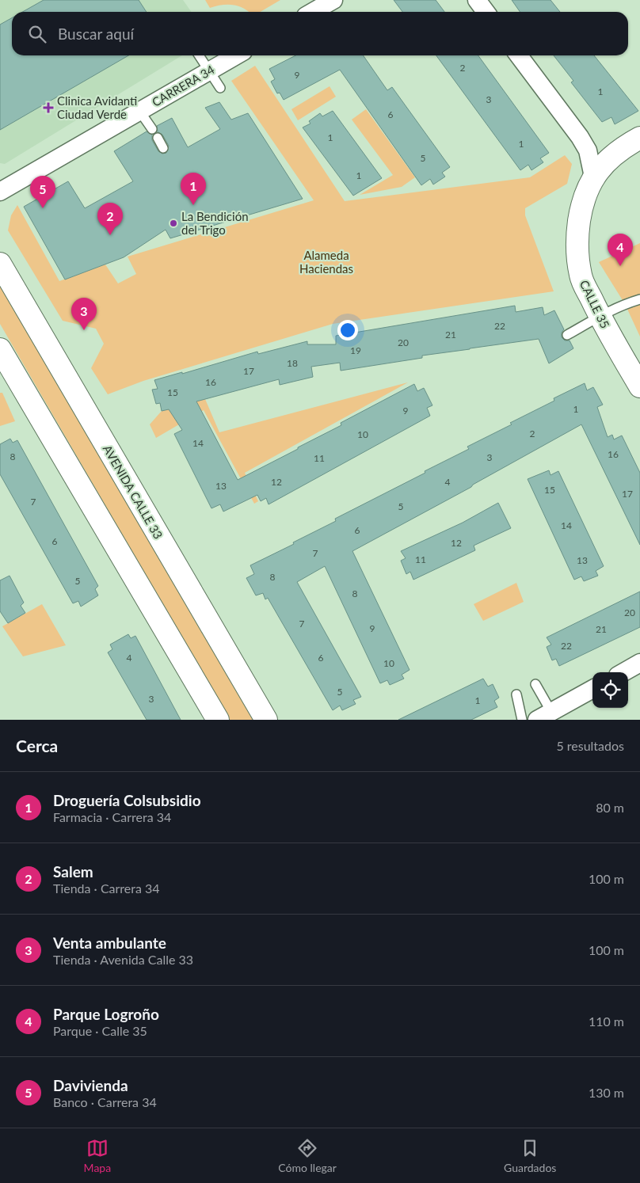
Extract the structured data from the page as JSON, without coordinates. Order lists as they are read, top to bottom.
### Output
{
  "streets": {
    "main road": ["CALLE 35", "AVENIDA CALLE 33"],
    "street": ["CARRERA 34"]
  },
  "parks": ["Alameda Haciendas"],
  "places": {
    "health": ["Clinica Avidanti Ciudad Verde"],
    "other": ["La Bendición del Trigo"]
  },
  "house_numbers": [
    "2",
    "9",
    "1",
    "3",
    "6",
    "1",
    "1",
    "5",
    "1",
    "22",
    "21",
    "20",
    "19",
    "18",
    "17",
    "16",
    "15",
    "1",
    "9",
    "2",
    "10",
    "14",
    "16",
    "8",
    "3",
    "11",
    "12",
    "4",
    "13",
    "15",
    "17",
    "7",
    "5",
    "14",
    "6",
    "6",
    "12",
    "7",
    "11",
    "13",
    "8",
    "5",
    "8",
    "20",
    "7",
    "9",
    "21",
    "22",
    "4",
    "6",
    "10",
    "5",
    "3",
    "1"
  ],
  "page": {
    "search": "Buscar aquí",
    "pins": [
      "1",
      "5",
      "2",
      "4",
      "3"
    ],
    "heading": ["Cerca", "5 resultados"],
    "list": [
      {
        "mark": "1",
        "name": "Droguería Colsubsidio",
        "note": "Farmacia · Carrera 34",
        "value": "80 m"
      },
      {
        "mark": "2",
        "name": "Salem",
        "note": "Tienda · Carrera 34",
        "value": "100 m"
      },
      {
        "mark": "3",
        "name": "Venta ambulante",
        "note": "Tienda · Avenida Calle 33",
        "value": "100 m"
      },
      {
        "mark": "4",
        "name": "Parque Logroño",
        "note": "Parque · Calle 35",
        "value": "110 m"
      },
      {
        "mark": "5",
        "name": "Davivienda",
        "note": "Banco · Carrera 34",
        "value": "130 m"
      }
    ],
    "nav": ["Mapa", "Cómo llegar", "Guardados"]
  }
}
